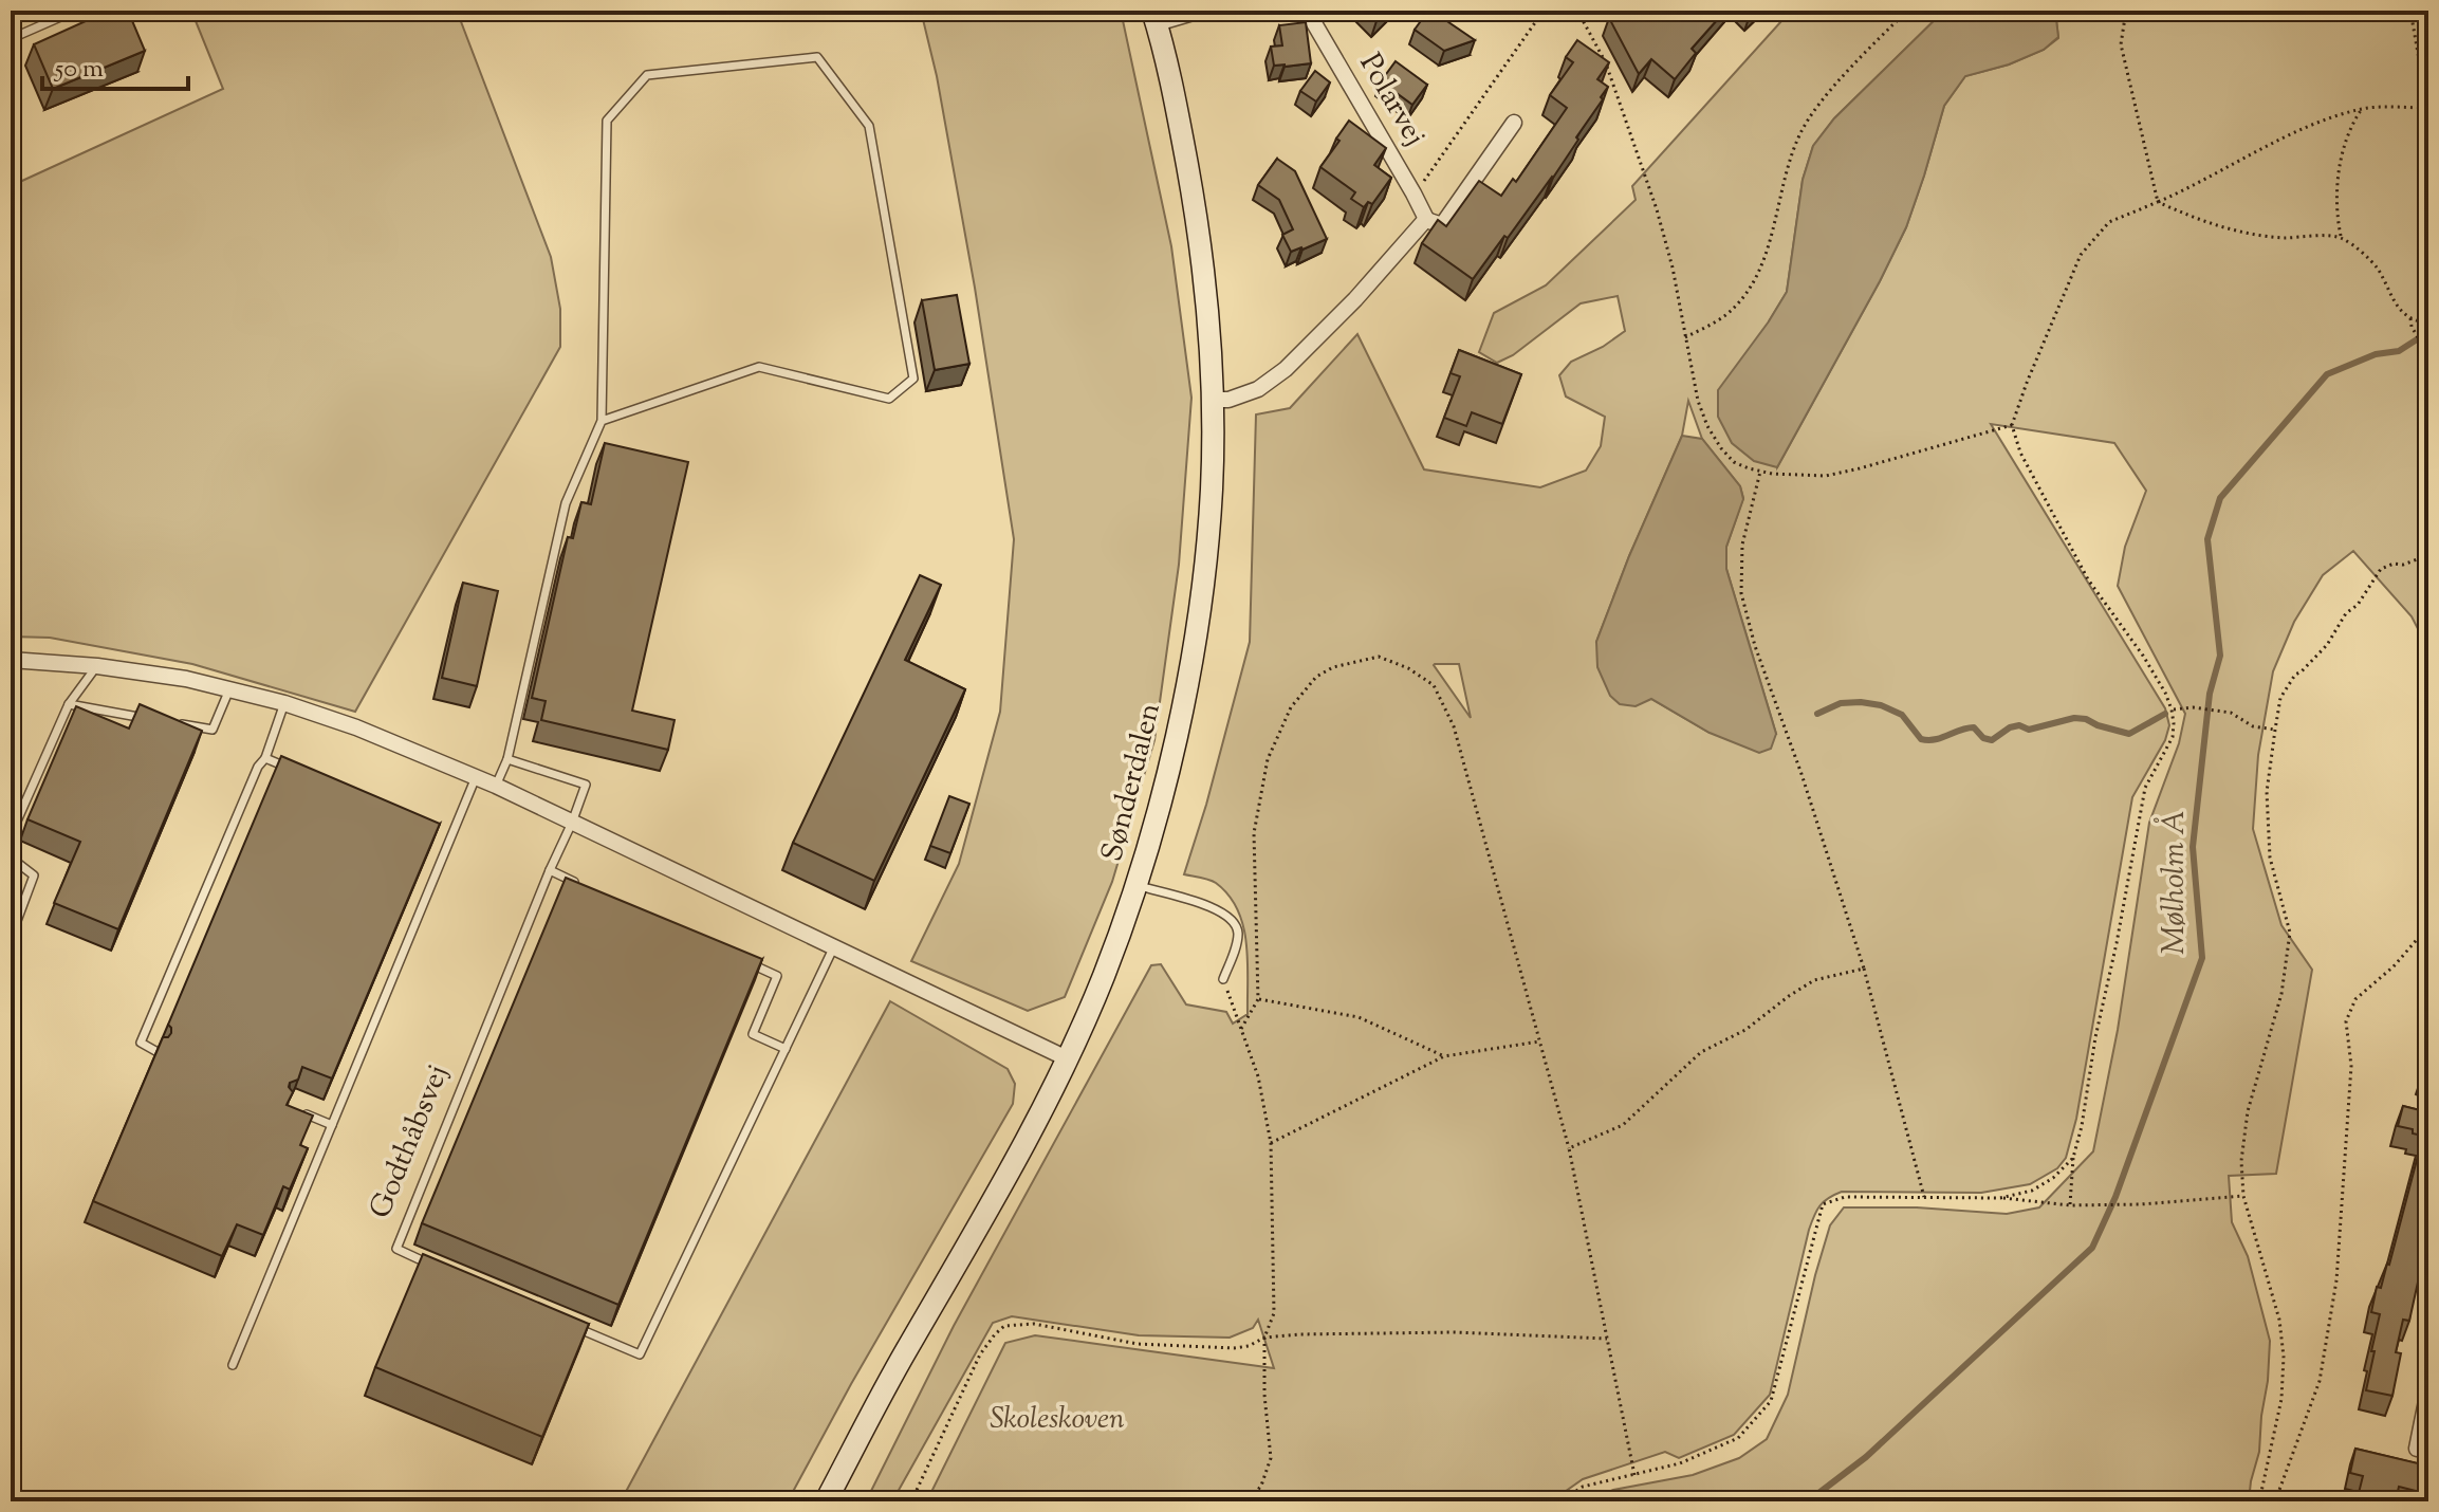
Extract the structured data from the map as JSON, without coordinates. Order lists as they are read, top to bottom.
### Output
{
  "streets": {
    "street": ["Polarvej", "Sønderdalen"],
    "lane": ["Godthåbsvej"]
  },
  "water": ["Mølholm Å"],
  "parks": ["Skoleskoven"],
  "scale_bar": "50 m"
}
